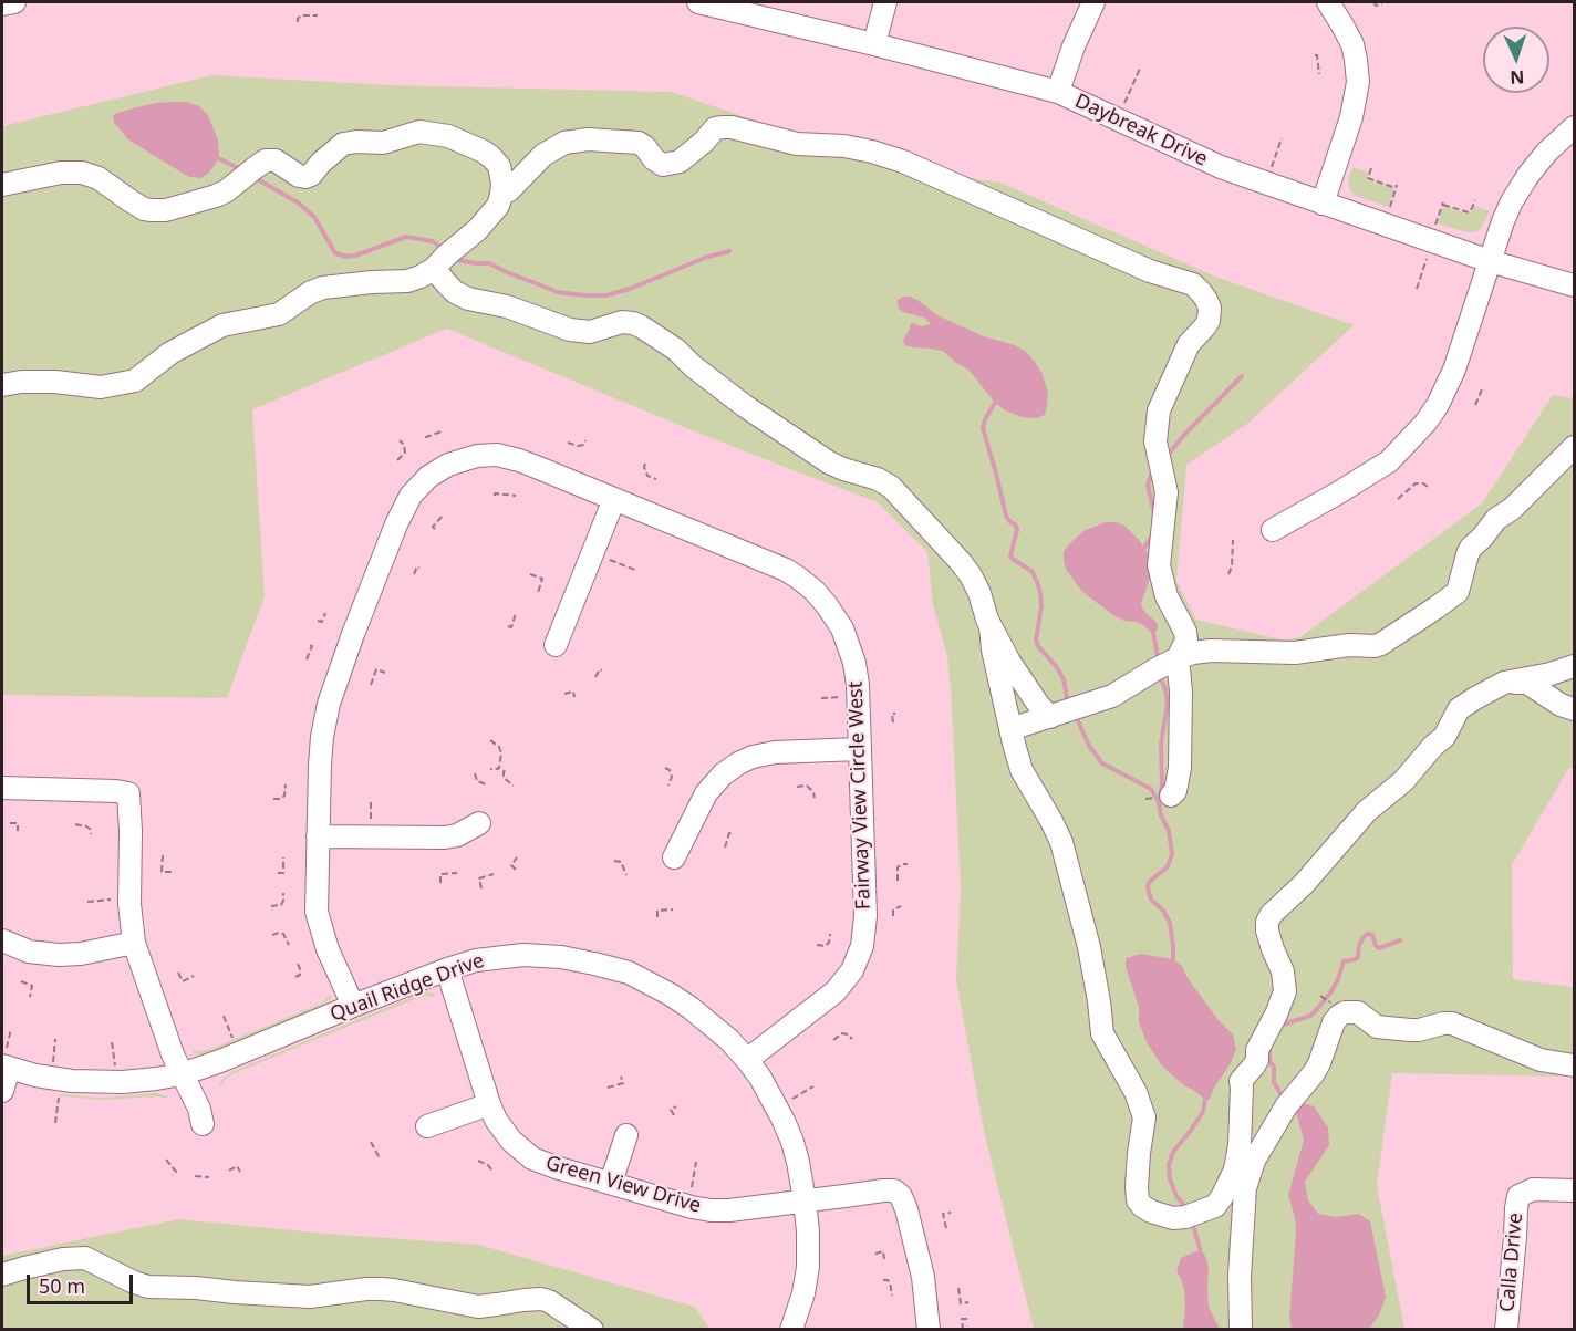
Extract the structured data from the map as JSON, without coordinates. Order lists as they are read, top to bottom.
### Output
{
  "streets": {
    "street": [
      "Daybreak Drive",
      "Fairway View Circle West",
      "Quail Ridge Drive",
      "Green View Drive",
      "Calla Drive"
    ]
  },
  "crossings": [
    ["Fairway View Circle West", "Quail Ridge Drive"],
    ["Quail Ridge Drive", "Green View Drive"]
  ],
  "scale_bar": "50 m",
  "north": "bottom"
}
